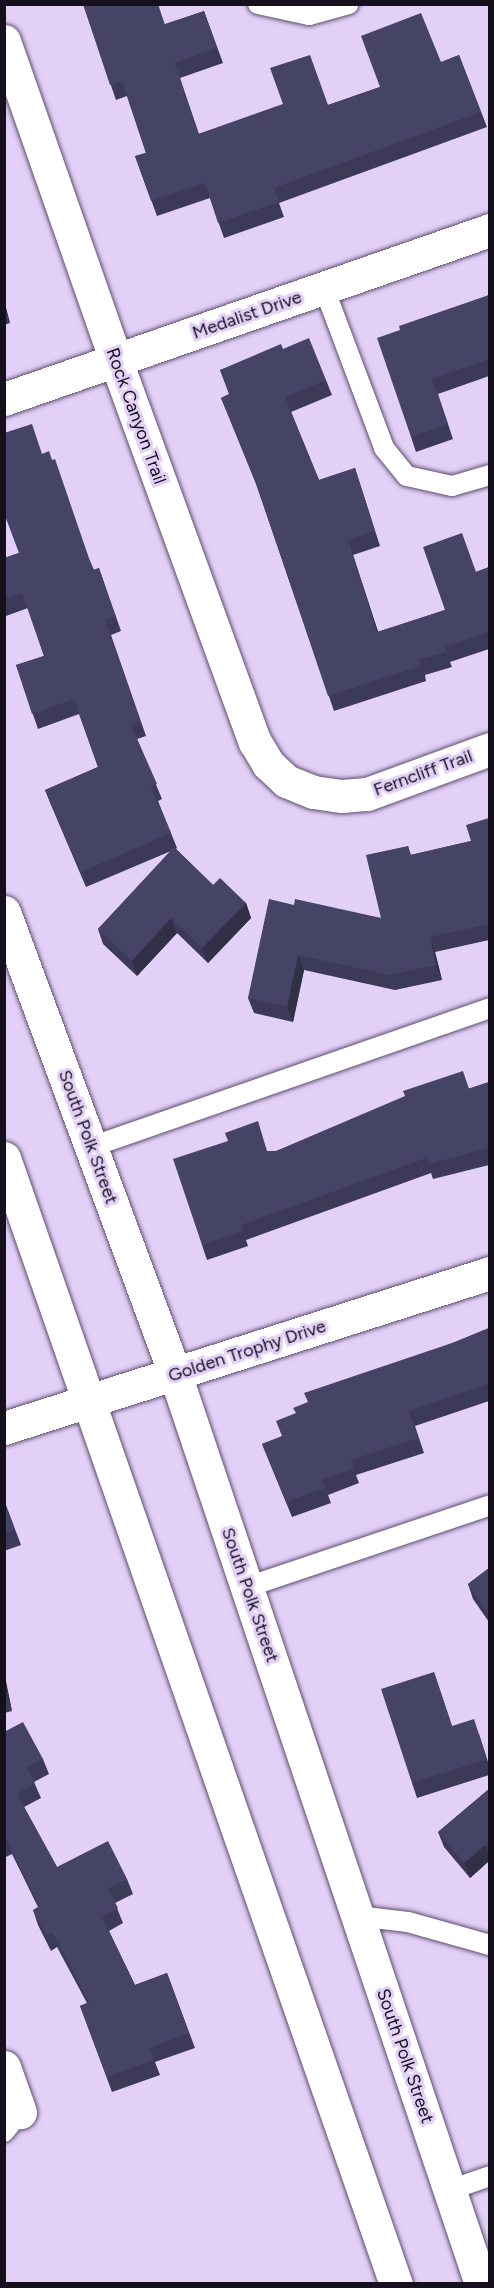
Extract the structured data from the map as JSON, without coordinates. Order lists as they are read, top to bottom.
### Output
{
  "streets": {
    "main road": [
      "Medalist Drive",
      "Rock Canyon Trail",
      "Ferncliff Trail",
      "South Polk Street",
      "Golden Trophy Drive"
    ]
  },
  "crossings": [
    ["Medalist Drive", "Rock Canyon Trail"],
    ["Rock Canyon Trail", "Ferncliff Trail"],
    ["South Polk Street", "Golden Trophy Drive"]
  ]
}
